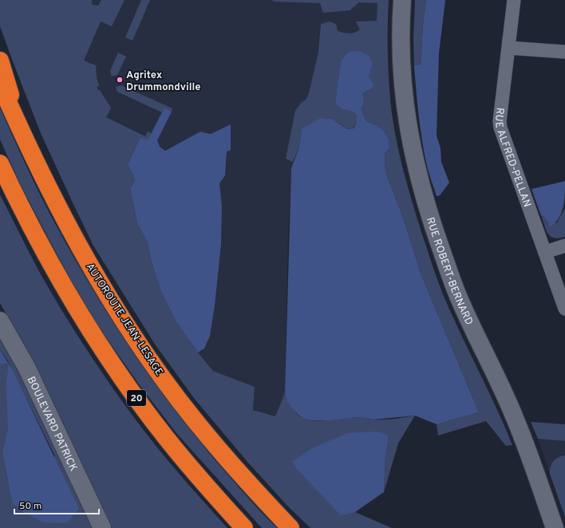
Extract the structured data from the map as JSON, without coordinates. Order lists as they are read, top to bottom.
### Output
{
  "streets": {
    "highway": ["AUTOROUTE JEAN-LESAGE", "20"],
    "street": ["RUE ALFRED-PELLAN", "RUE ROBERT-BERNARD", "BOULEVARD PATRICK"]
  },
  "places": ["Agritex Drummondville"],
  "scale_bar": "50 m"
}
